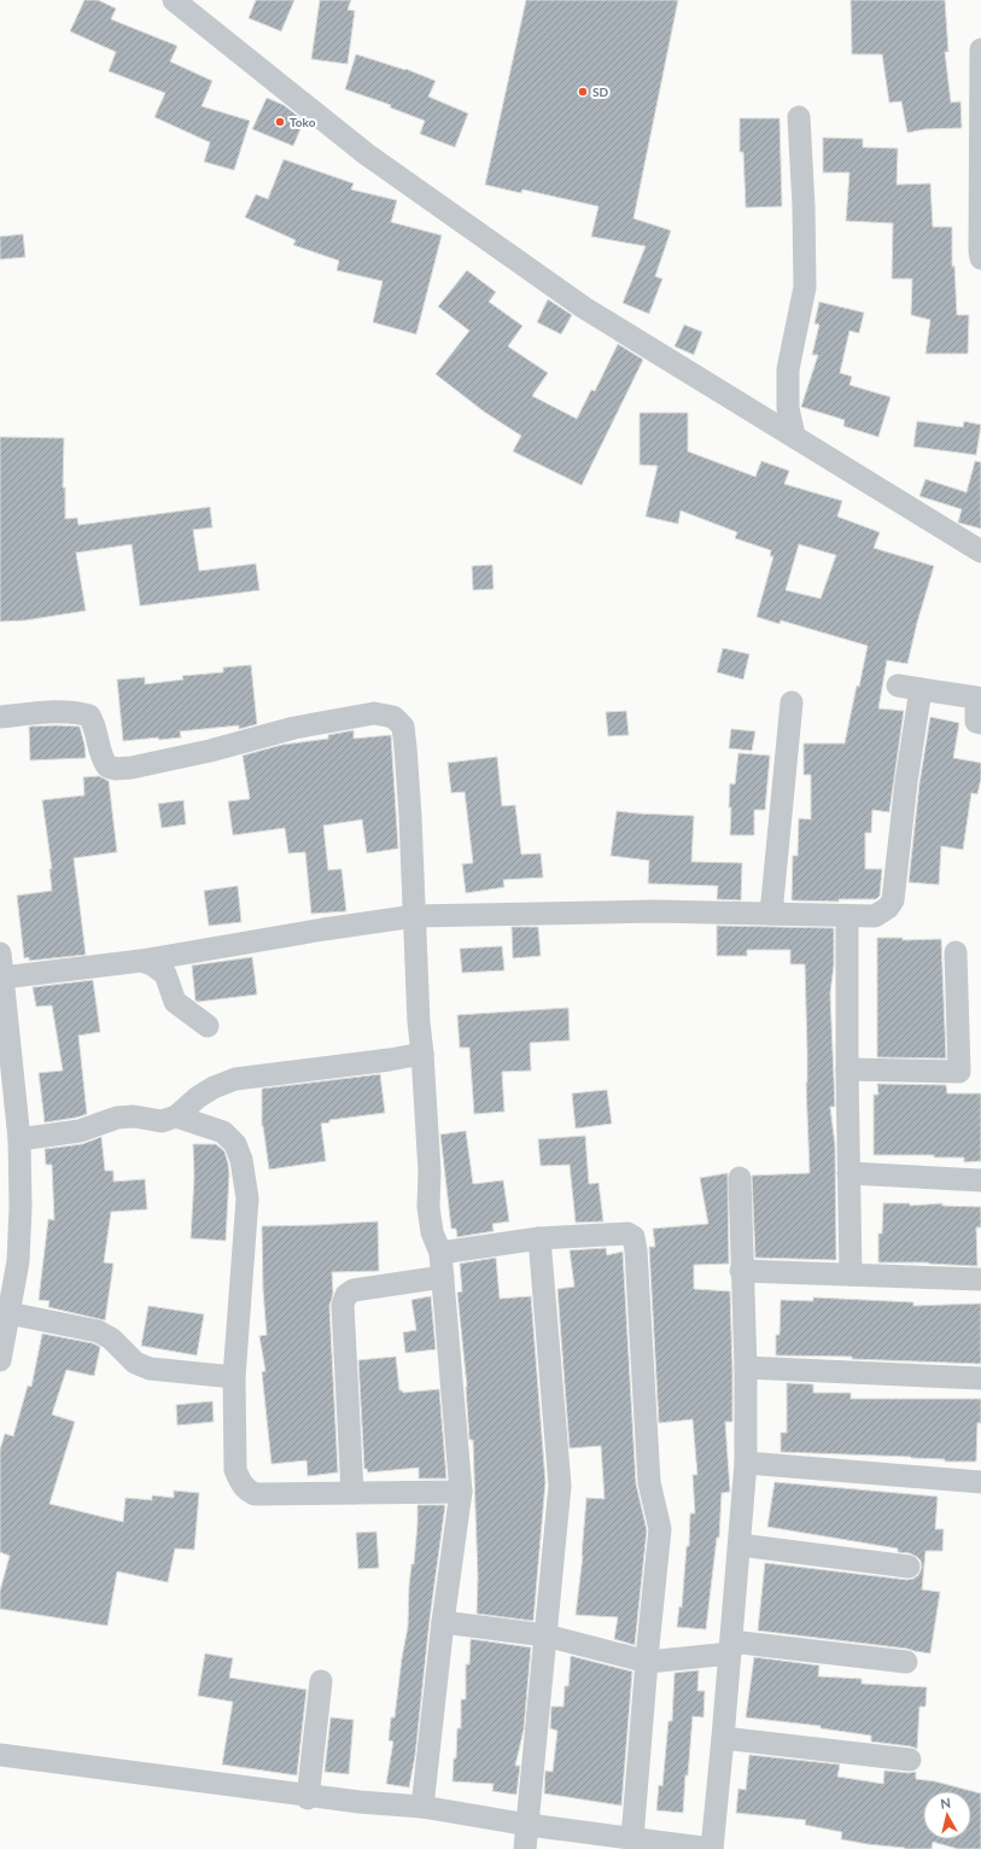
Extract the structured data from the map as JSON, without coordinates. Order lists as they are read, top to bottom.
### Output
{
  "places": ["SD", "Toko"],
  "north": "top"
}
